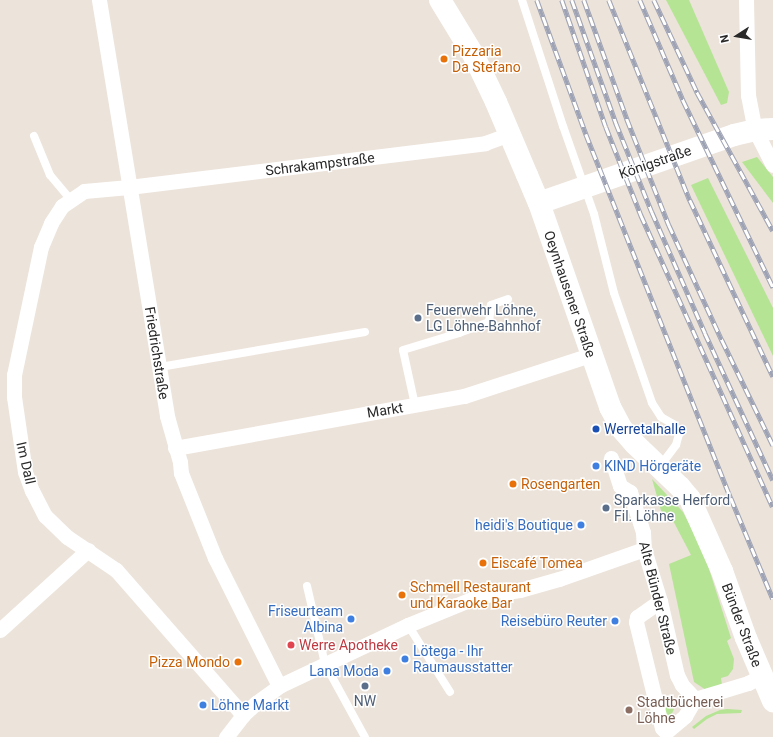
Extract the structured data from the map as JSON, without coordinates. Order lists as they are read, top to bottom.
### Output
{
  "streets": {
    "main road": ["Königstraße", "Oeynhausener Straße", "Bünder Straße"],
    "street": [
      "Schrakampstraße",
      "Friedrichstraße",
      "Markt",
      "Im Dall",
      "Alte Bünder Straße"
    ]
  },
  "crossings": [
    ["Königstraße", "Oeynhausener Straße"],
    ["Schrakampstraße", "Oeynhausener Straße"],
    ["Schrakampstraße", "Friedrichstraße"],
    ["Schrakampstraße", "Im Dall"],
    ["Oeynhausener Straße", "Markt"],
    ["Oeynhausener Straße", "Bünder Straße"],
    ["Friedrichstraße", "Markt"],
    ["Friedrichstraße", "Im Dall"]
  ],
  "places": [
    "Pizzaria Da Stefano",
    "Feuerwehr Löhne, LG Löhne-Bahnhof",
    "Werretalhalle",
    "KIND Hörgeräte",
    "Rosengarten",
    "Sparkasse Herford Fil. Löhne",
    "heidi's Boutique",
    "Eiscafé Tomea",
    "Schmell Restaurant und Karaoke Bar",
    "Friseurteam Albina",
    "Reisebüro Reuter",
    "Werre Apotheke",
    "Lötega - Ihr Raumausstatter",
    "Pizza Mondo",
    "Lana Moda",
    "NW",
    "Löhne Markt",
    "Stadtbücherei Löhne"
  ],
  "north": "left"
}
